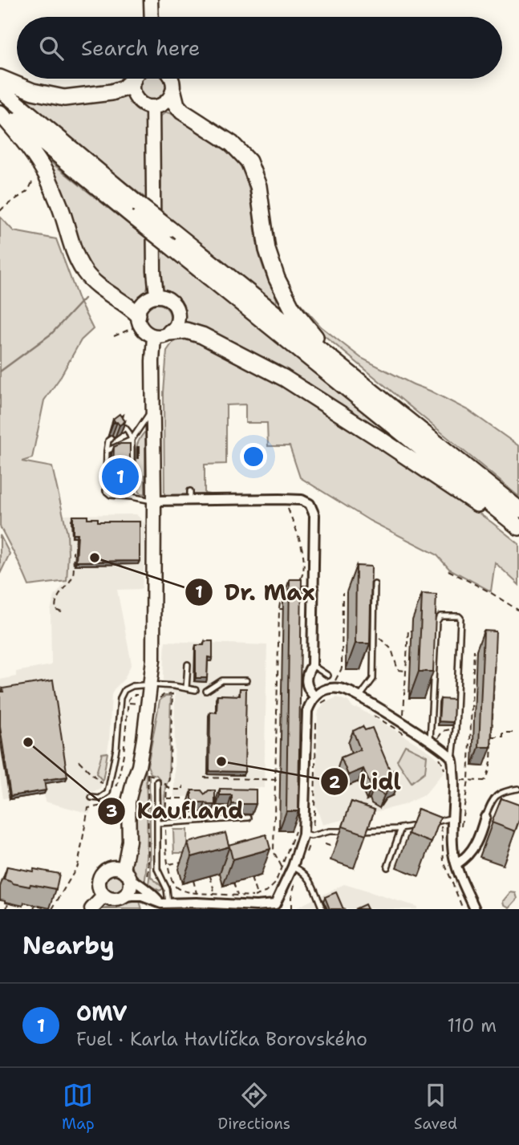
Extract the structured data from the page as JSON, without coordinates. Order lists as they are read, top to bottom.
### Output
{
  "places": ["Dr. Max", "Kaufland", "Lidl"],
  "page": {
    "search": "Search here",
    "pins": "1",
    "heading": "Nearby",
    "list": [
      {
        "mark": "1",
        "name": "OMV",
        "note": "Fuel · Karla Havlíčka Borovského",
        "value": "110 m"
      }
    ],
    "nav": ["Map", "Directions", "Saved"]
  }
}
